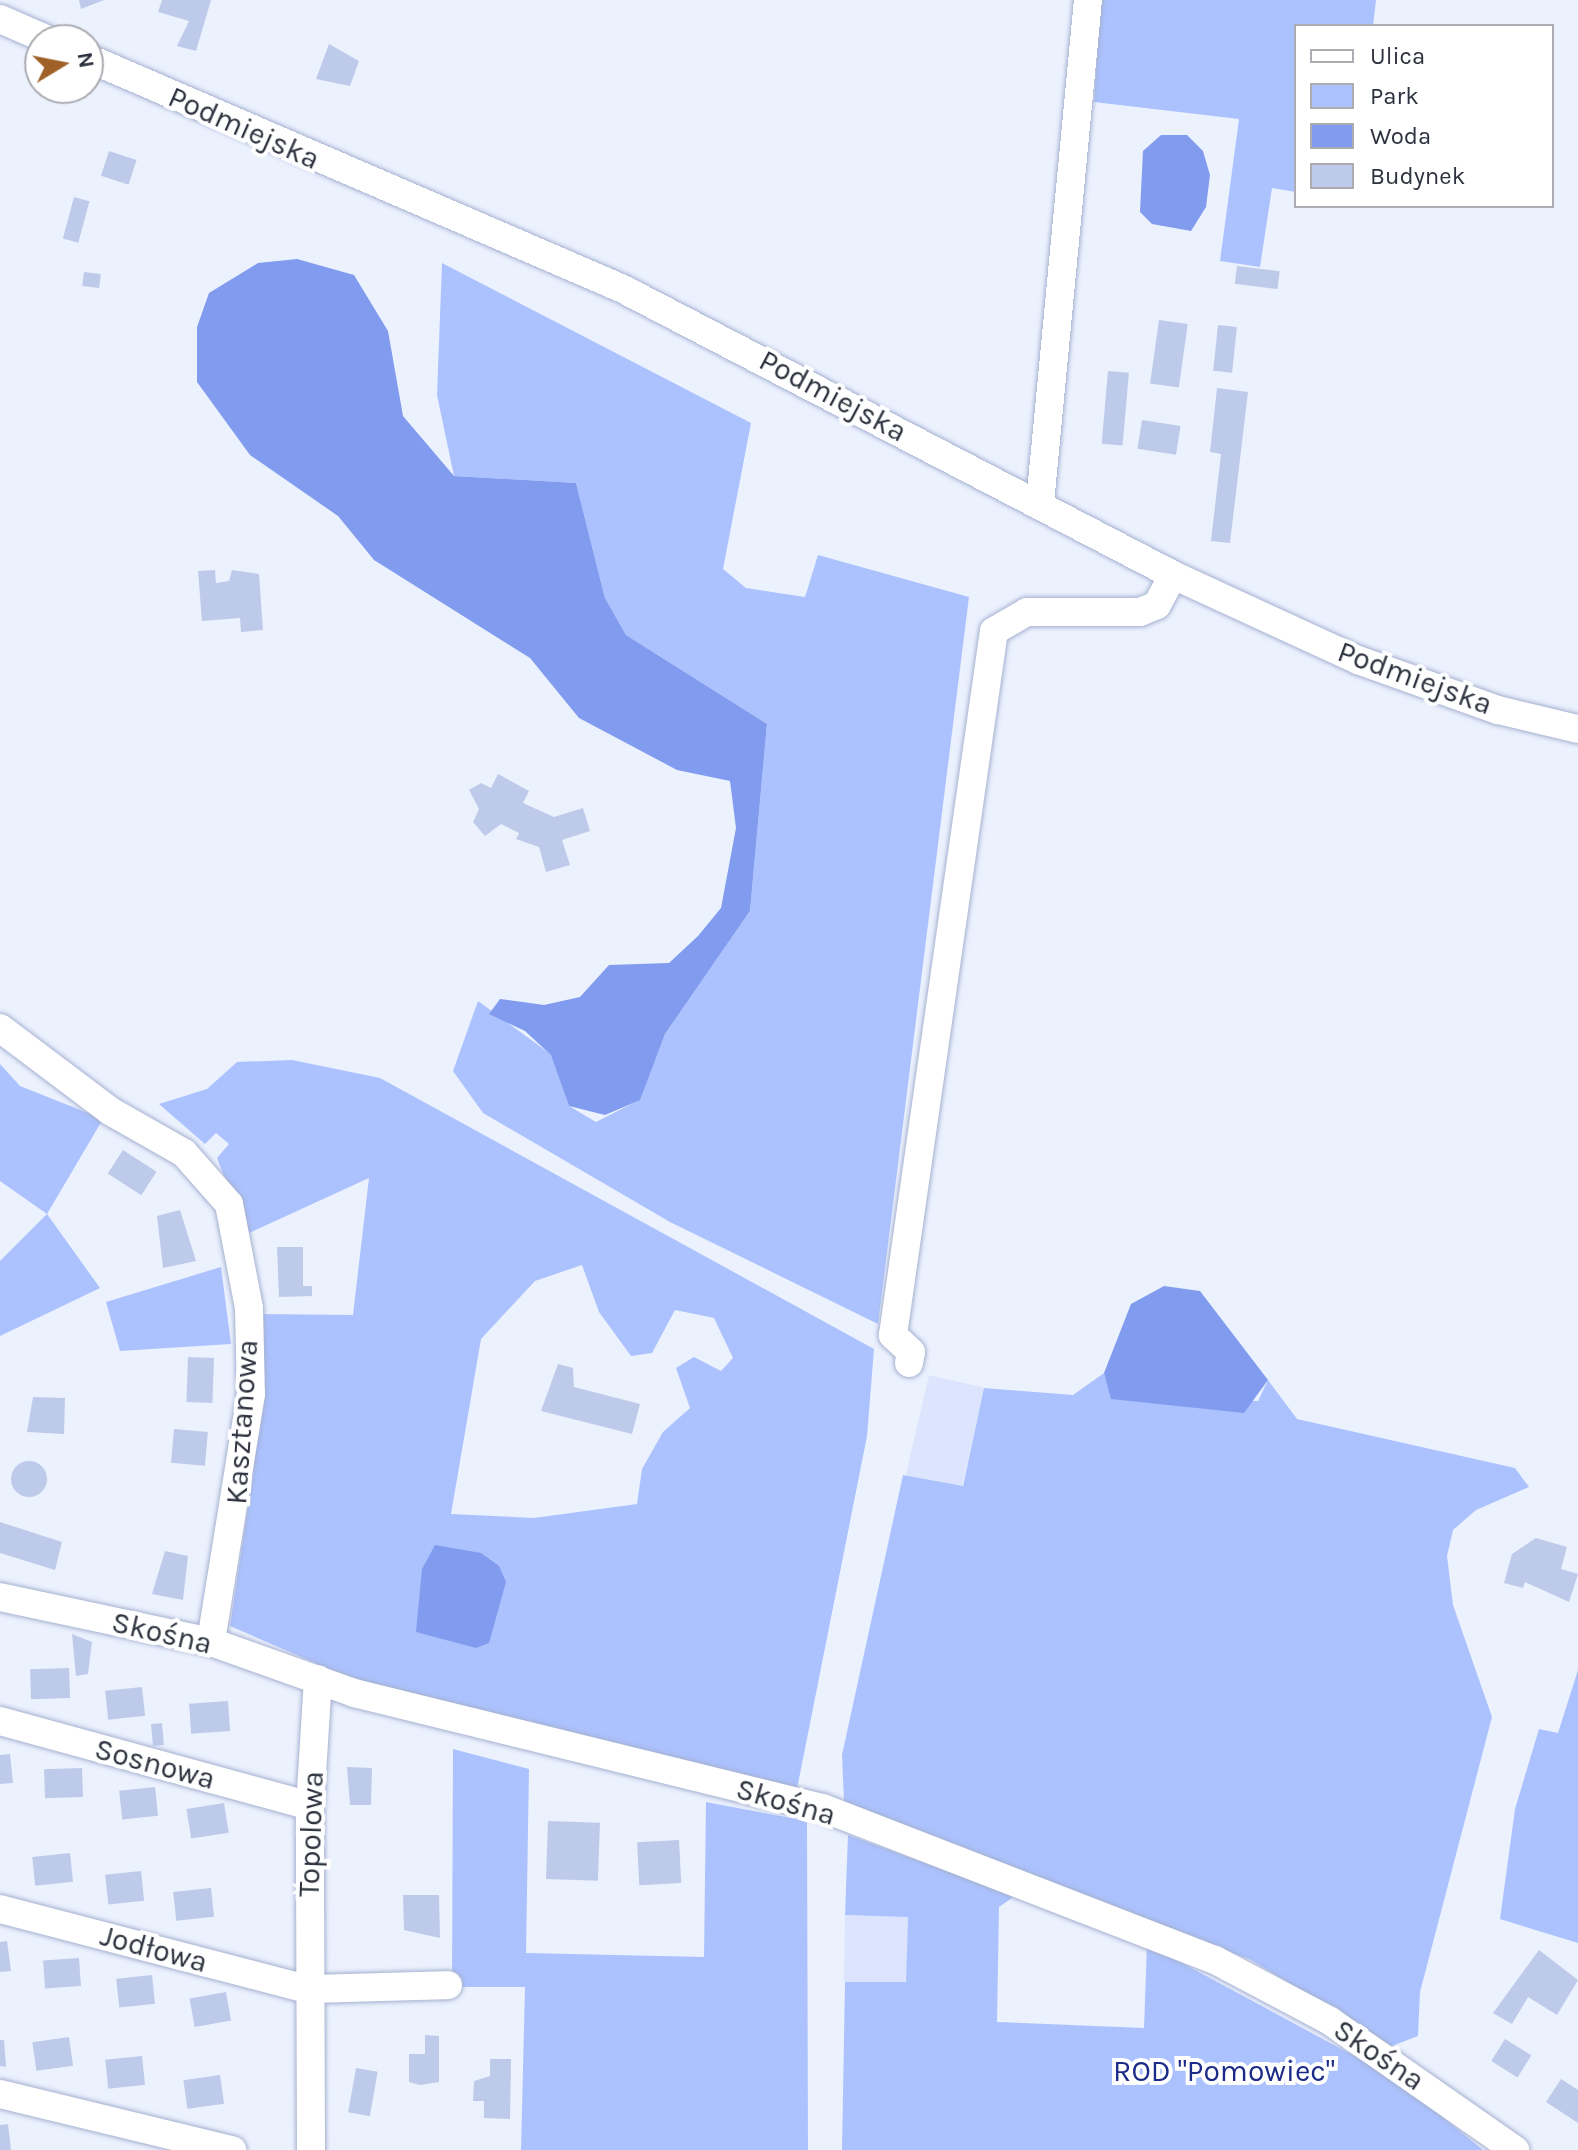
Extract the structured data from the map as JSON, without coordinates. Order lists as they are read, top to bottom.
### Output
{
  "streets": {
    "street": [
      "Podmiejska",
      "Kasztanowa",
      "Skośna",
      "Sosnowa",
      "Topolowa",
      "Jodłowa"
    ]
  },
  "crossings": [
    ["Kasztanowa", "Skośna"],
    ["Skośna", "Topolowa"],
    ["Sosnowa", "Topolowa"],
    ["Topolowa", "Jodłowa"]
  ],
  "parks": ["ROD \"Pomowiec\""],
  "legend": [
    "Ulica",
    "Park",
    "Woda",
    "Budynek"
  ],
  "north": "right"
}
